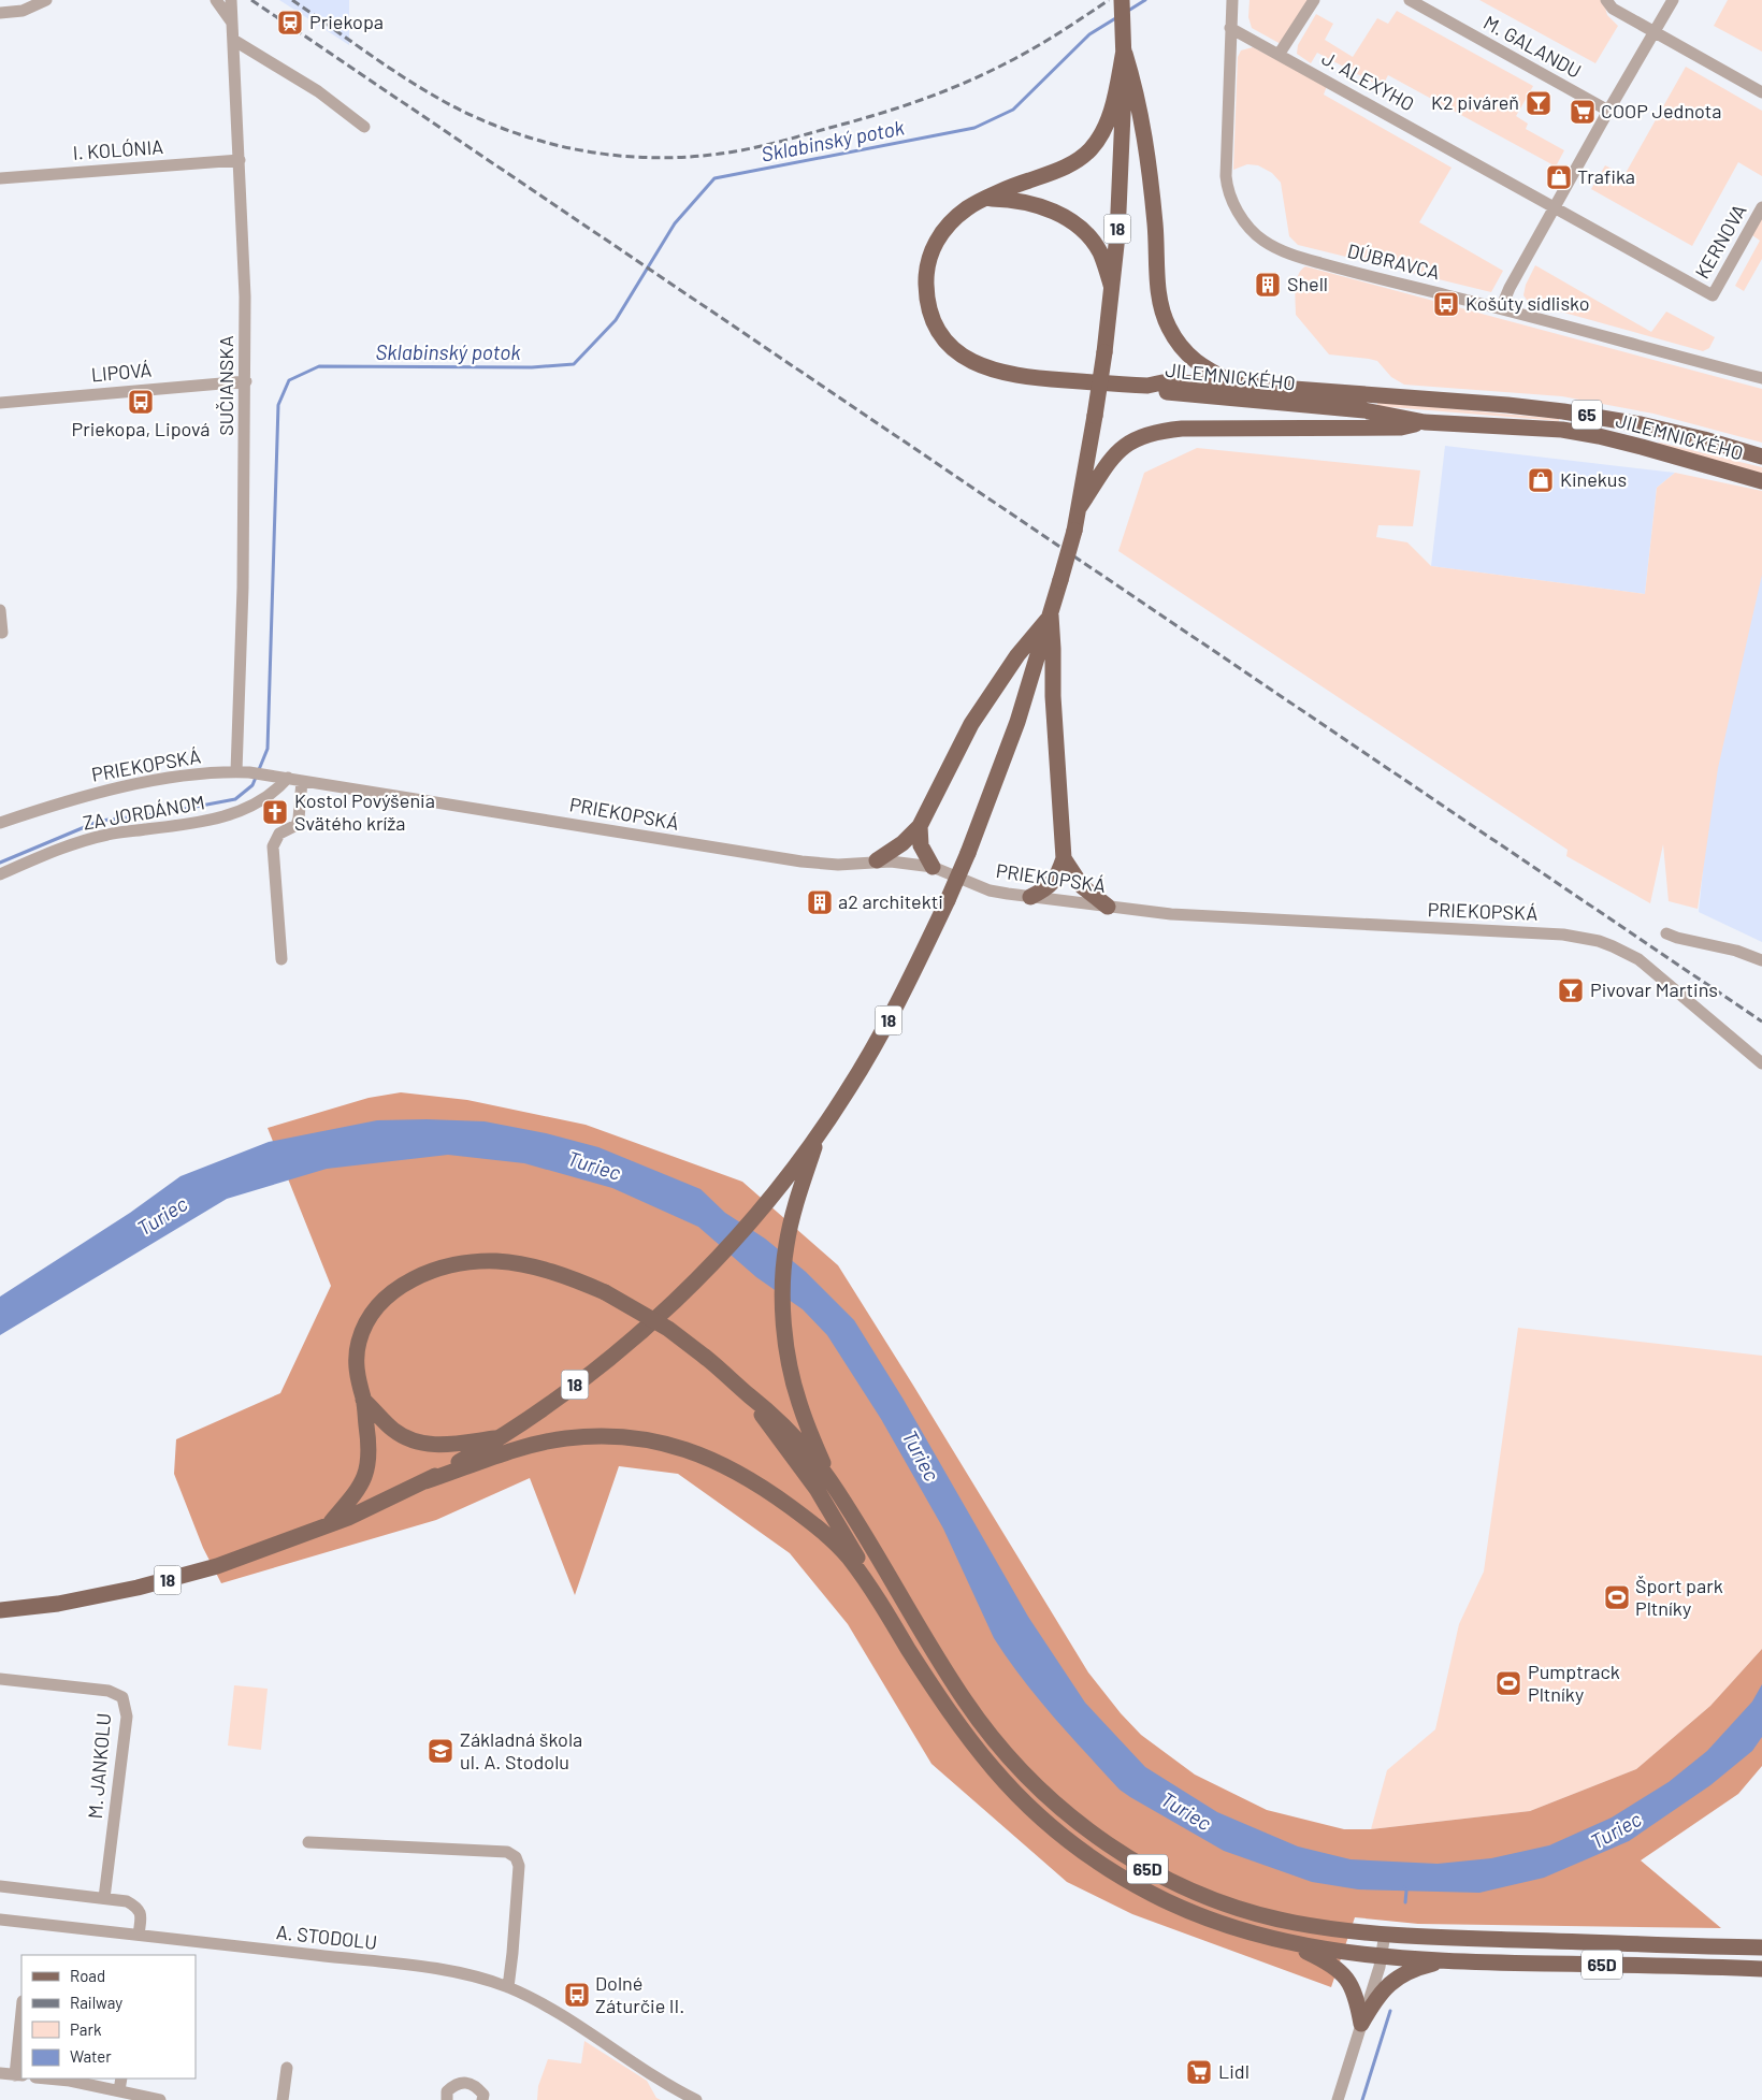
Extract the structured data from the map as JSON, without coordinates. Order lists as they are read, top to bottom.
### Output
{
  "streets": {
    "main road": [
      "18",
      "JILEMNICKÉHO",
      "65",
      "65D"
    ],
    "street": [
      "M. GALANDU",
      "J. ALEXYHO",
      "I. KOLÓNIA",
      "KERNOVA",
      "DÚBRAVCA",
      "LIPOVÁ",
      "SUČIANSKA",
      "PRIEKOPSKÁ",
      "ZA JORDÁNOM",
      "M. JANKOLU",
      "A. STODOLU"
    ]
  },
  "crossings": [
    ["J. ALEXYHO", "KERNOVA"],
    ["J. ALEXYHO", "DÚBRAVCA"],
    ["I. KOLÓNIA", "SUČIANSKA"],
    ["LIPOVÁ", "SUČIANSKA"],
    ["SUČIANSKA", "PRIEKOPSKÁ"],
    ["PRIEKOPSKÁ", "ZA JORDÁNOM"]
  ],
  "water": ["Sklabinský potok", "Turiec"],
  "places": {
    "station": ["Priekopa"],
    "bar": ["K2 piváreň", "Pivovar Martins"],
    "supermarket": ["COOP Jednota", "Lidl"],
    "shop": ["Trafika", "Kinekus"],
    "building": ["Shell", "a2 architekti"],
    "bus stop": ["Košúty sídlisko", "Priekopa, Lipová", "Dolné Záturčie II."],
    "church": ["Kostol Povýšenia Svätého kríža"],
    "sports": ["Šport park Pltníky", "Pumptrack Pltníky"],
    "school or university": ["Základná škola ul. A. Stodolu"]
  },
  "legend": [
    "Road",
    "Railway",
    "Park",
    "Water"
  ]
}
